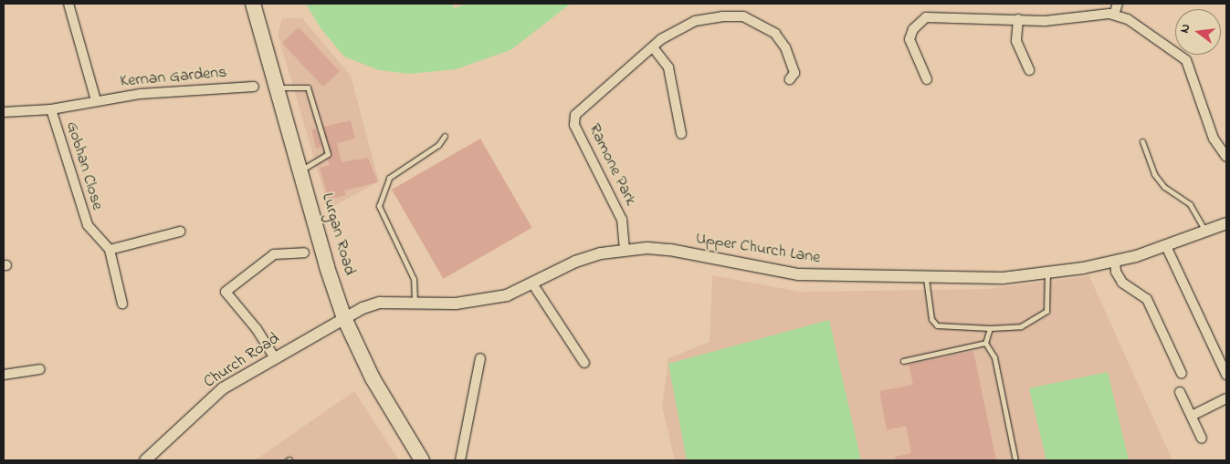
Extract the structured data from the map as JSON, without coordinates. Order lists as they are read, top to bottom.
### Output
{
  "streets": {
    "main road": ["Lurgan Road"],
    "street": [
      "Kernan Gardens",
      "Ramone Park",
      "Gobhan Close",
      "Upper Church Lane",
      "Church Road"
    ]
  },
  "crossings": [
    ["Kernan Gardens", "Gobhan Close"],
    ["Ramone Park", "Upper Church Lane"],
    ["Lurgan Road", "Upper Church Lane"],
    ["Lurgan Road", "Church Road"],
    ["Upper Church Lane", "Church Road"]
  ],
  "north": "left"
}
